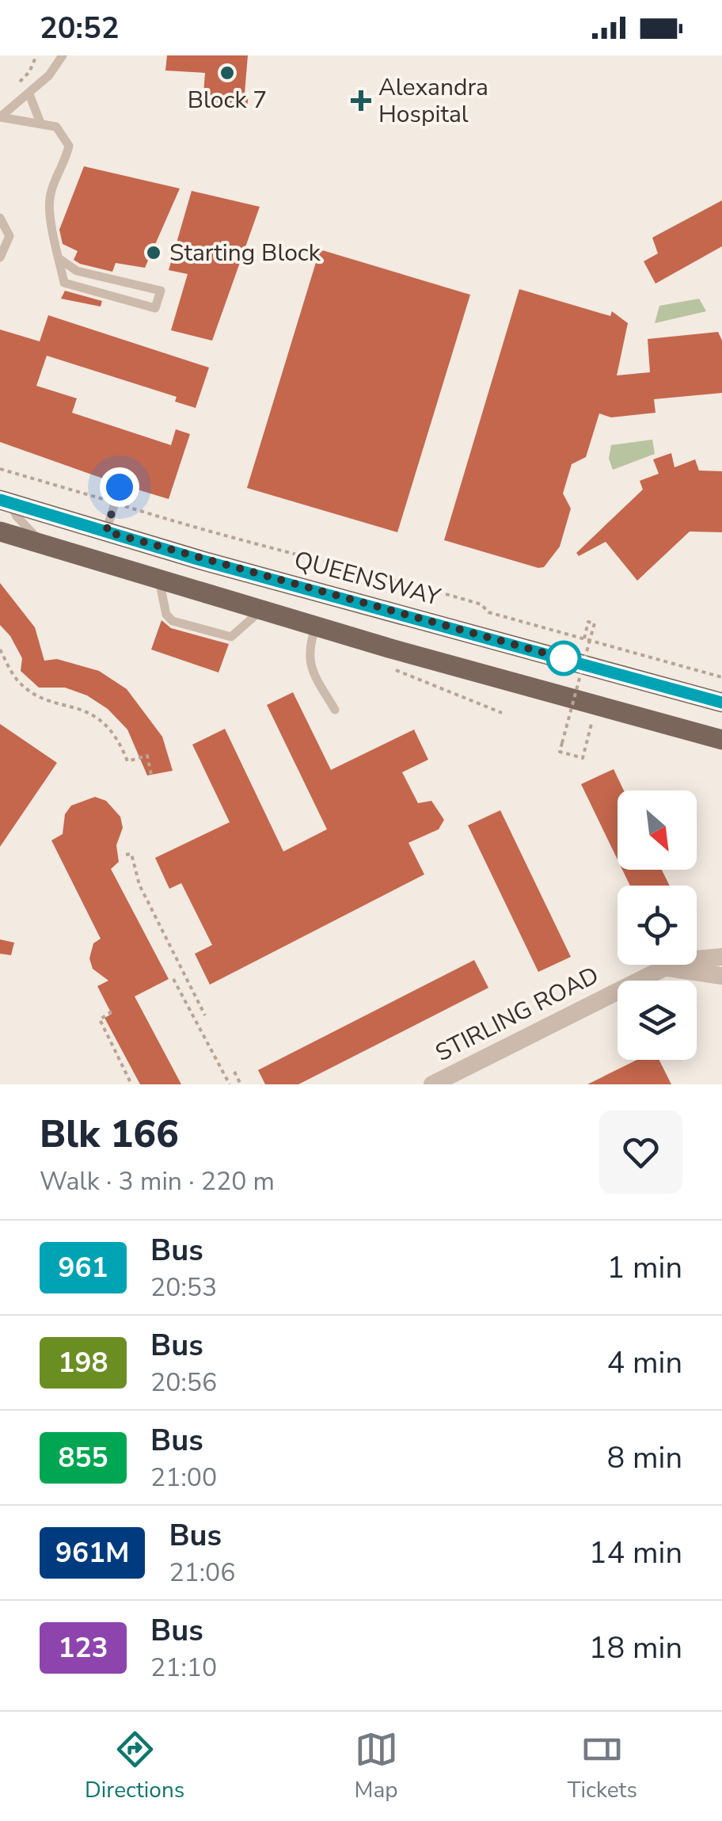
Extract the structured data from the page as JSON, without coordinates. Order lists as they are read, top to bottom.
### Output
{
  "streets": {
    "main road": ["QUEENSWAY"],
    "street": ["STIRLING ROAD"]
  },
  "places": {
    "other": ["Block 7", "Starting Block"],
    "health": ["Alexandra Hospital"]
  },
  "lines": ["bus line 961"],
  "north": "bottom right",
  "page": {
    "status": "20:52",
    "heading": ["Blk 166", "Walk · 3 min · 220 m"],
    "list": [
      {
        "mark": "961",
        "name": "Bus",
        "note": "20:53",
        "value": "1 min"
      },
      {
        "mark": "198",
        "name": "Bus",
        "note": "20:56",
        "value": "4 min"
      },
      {
        "mark": "855",
        "name": "Bus",
        "note": "21:00",
        "value": "8 min"
      },
      {
        "mark": "961M",
        "name": "Bus",
        "note": "21:06",
        "value": "14 min"
      },
      {
        "mark": "123",
        "name": "Bus",
        "note": "21:10",
        "value": "18 min"
      }
    ],
    "tabs": ["Directions", "Map", "Tickets"]
  }
}
